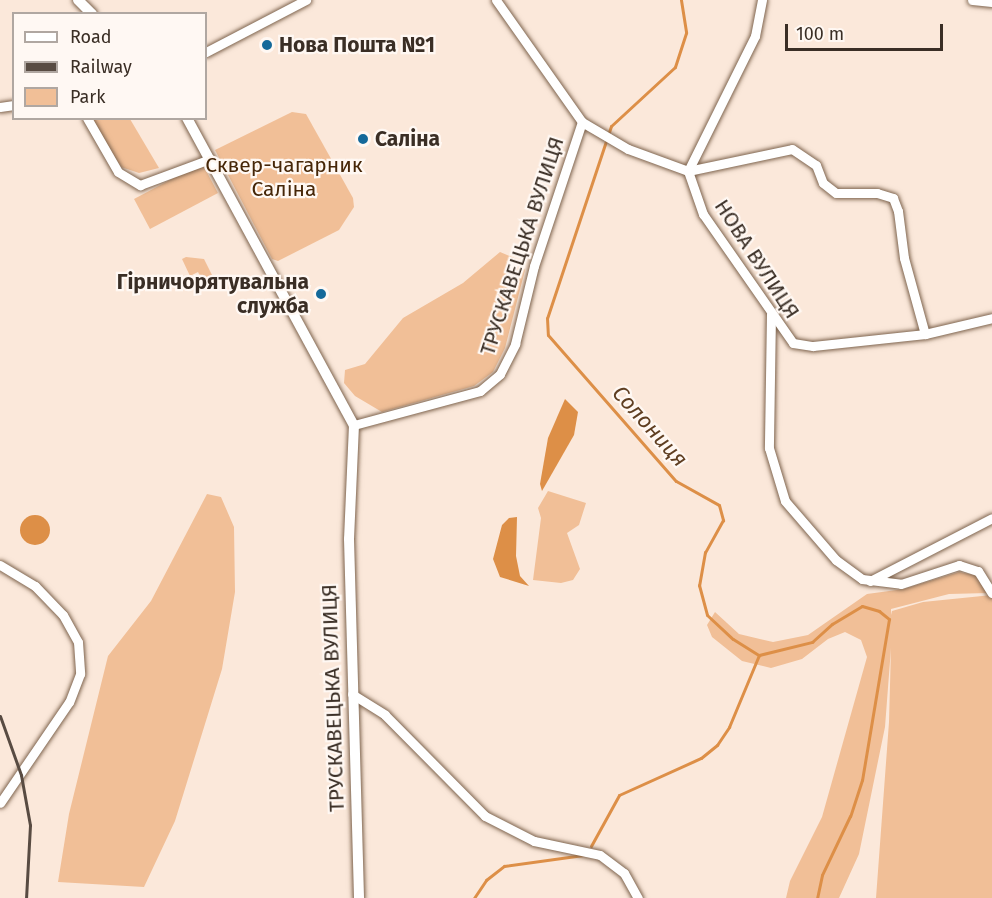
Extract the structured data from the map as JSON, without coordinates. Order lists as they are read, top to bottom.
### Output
{
  "streets": {
    "street": ["ТРУСКАВЕЦЬКА ВУЛИЦЯ", "НОВА ВУЛИЦЯ"]
  },
  "water": ["Солониця"],
  "parks": ["Сквер-чагарник Саліна"],
  "places": ["Нова Пошта №1", "Саліна", "Гірничорятувальна служба"],
  "legend": ["Road", "Railway", "Park"],
  "scale_bar": "100 m"
}
